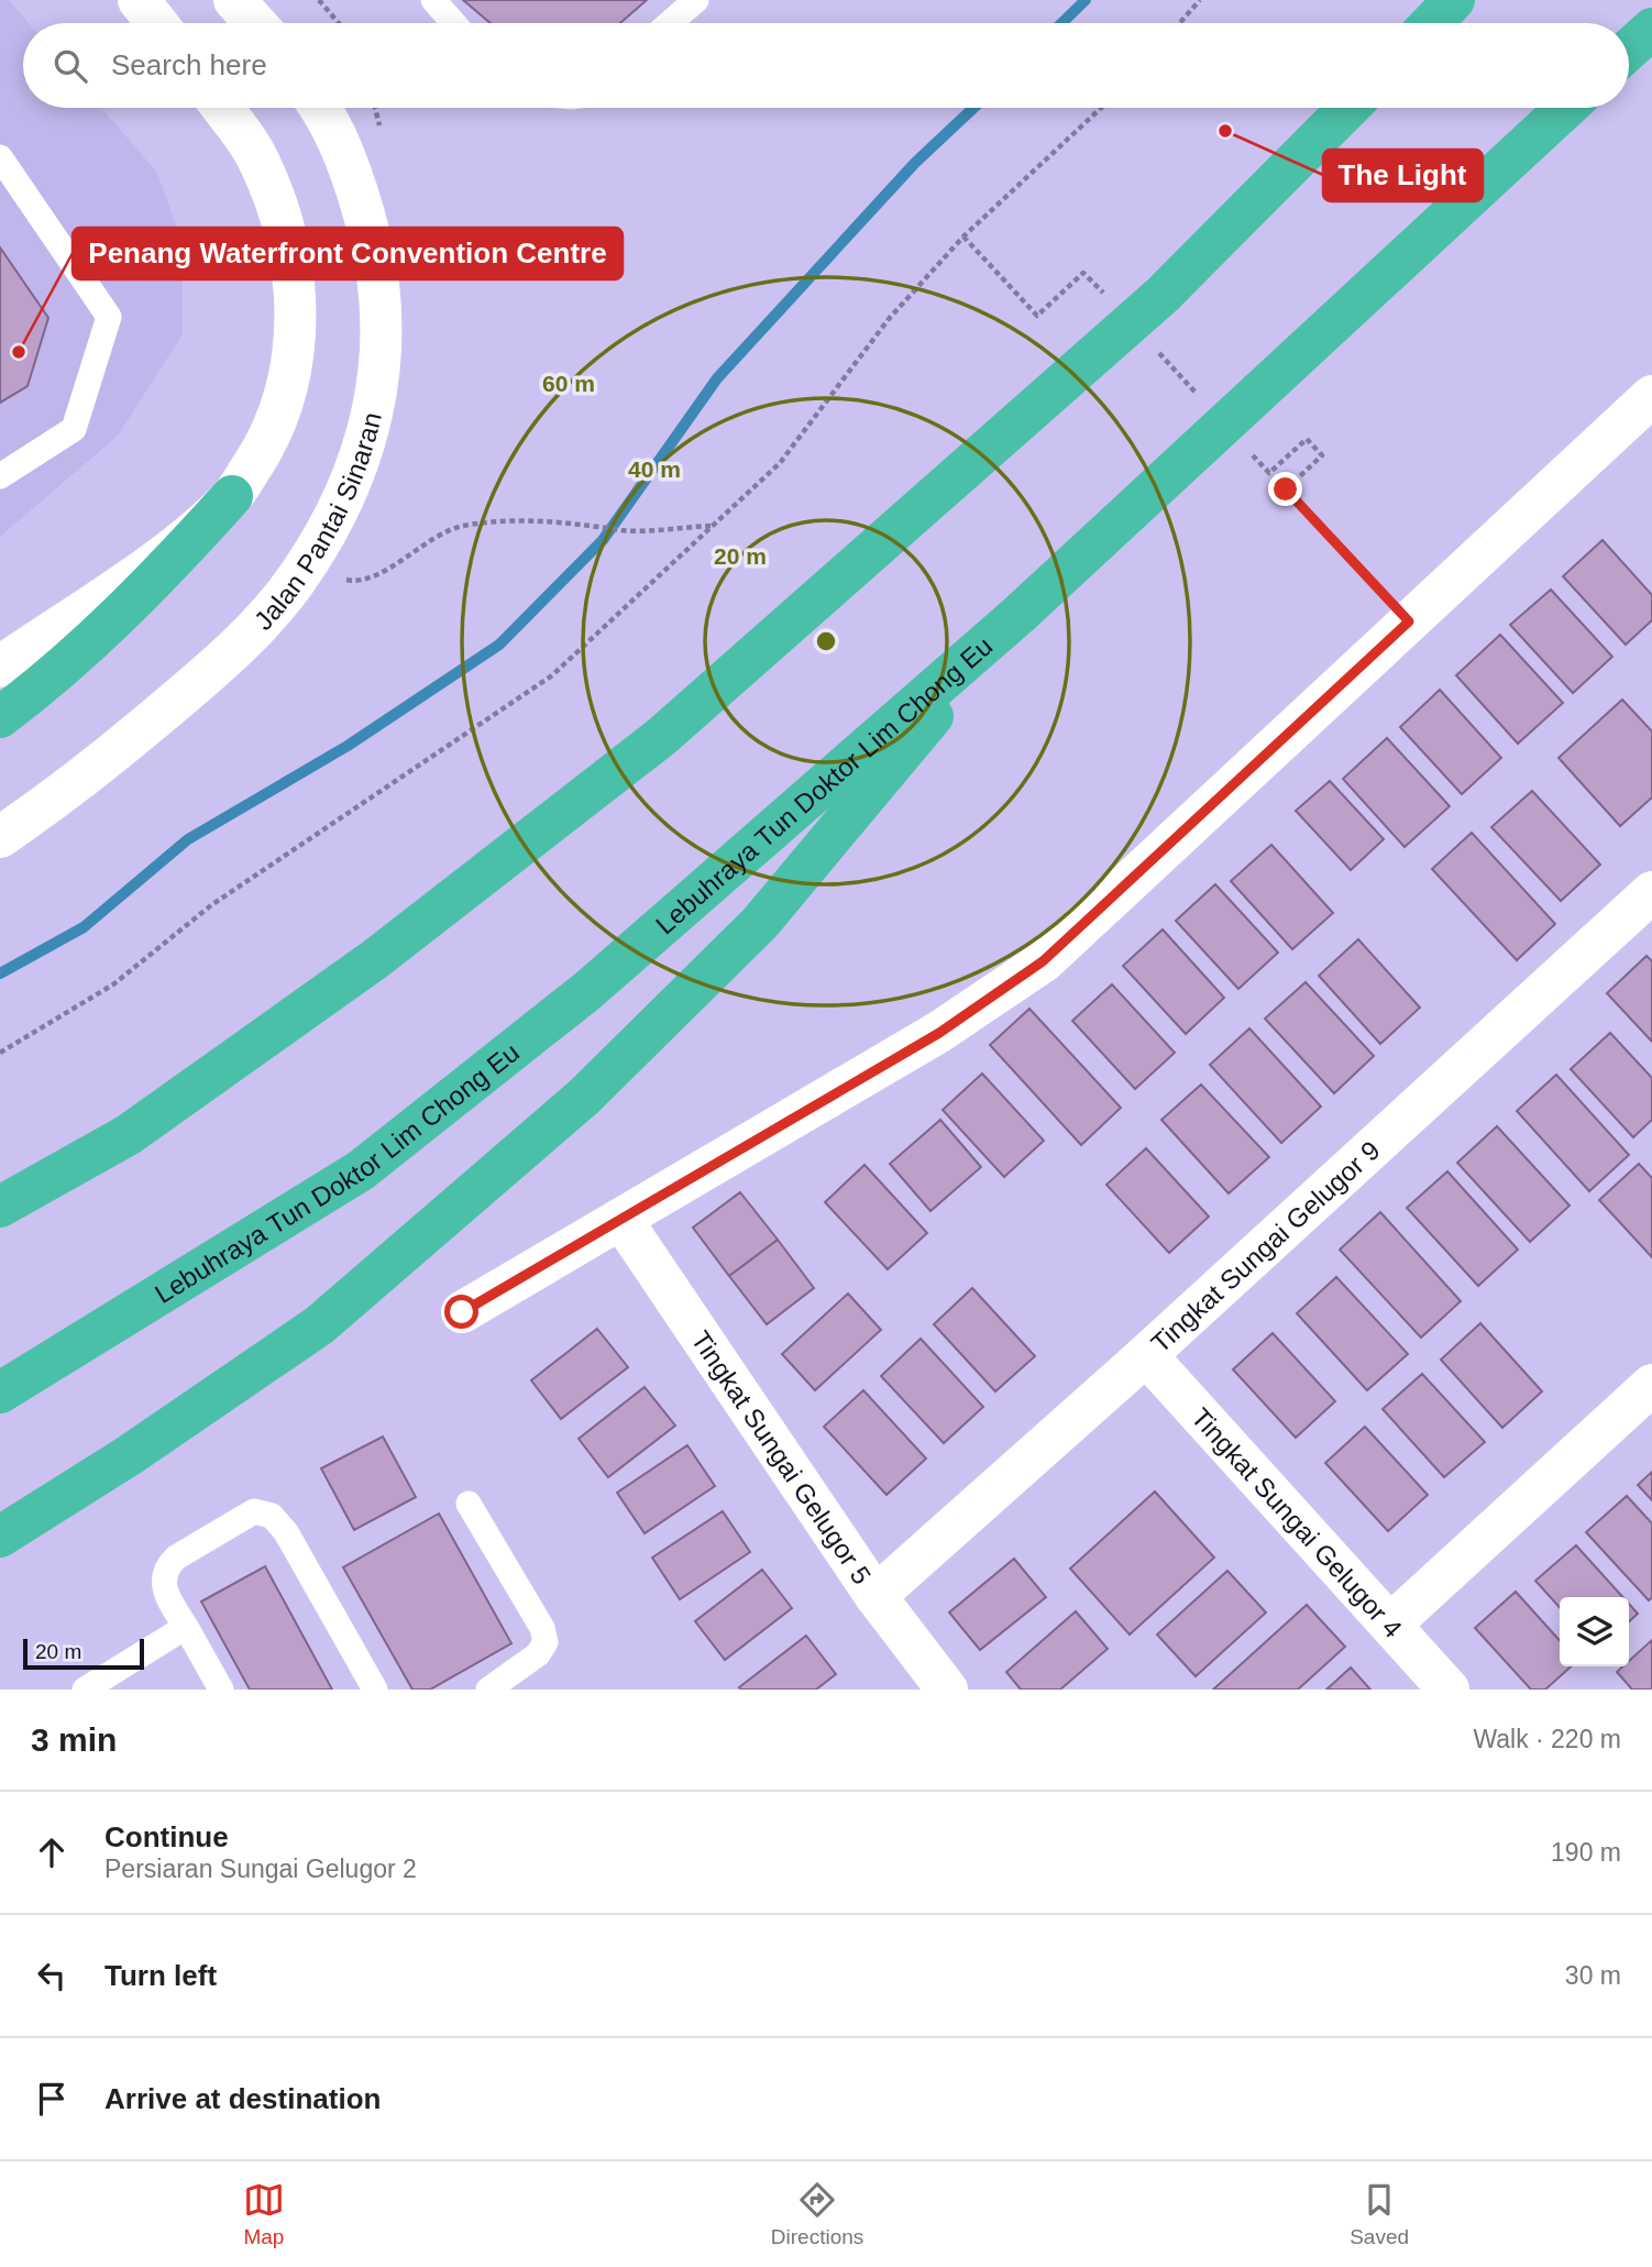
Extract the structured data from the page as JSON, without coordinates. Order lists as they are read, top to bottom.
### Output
{
  "streets": {
    "highway": ["Lebuhraya Tun Doktor Lim Chong Eu"],
    "street": [
      "Jalan Pantai Sinaran",
      "Tingkat Sungai Gelugor 9",
      "Tingkat Sungai Gelugor 5",
      "Tingkat Sungai Gelugor 4"
    ]
  },
  "crossings": [
    ["Tingkat Sungai Gelugor 9", "Tingkat Sungai Gelugor 5"],
    ["Tingkat Sungai Gelugor 9", "Tingkat Sungai Gelugor 4"]
  ],
  "places": ["The Light", "Penang Waterfront Convention Centre"],
  "scale_bar": "20 m",
  "page": {
    "search": "Search here",
    "scale": "20 m",
    "heading": ["3 min", "Walk · 220 m"],
    "list": [
      ["Continue", "Persiaran Sungai Gelugor 2", "190 m"],
      ["Turn left", "30 m"],
      "Arrive at destination"
    ],
    "nav": ["Map", "Directions", "Saved"]
  },
  "rings": ["60 m", "40 m", "20 m"]
}
